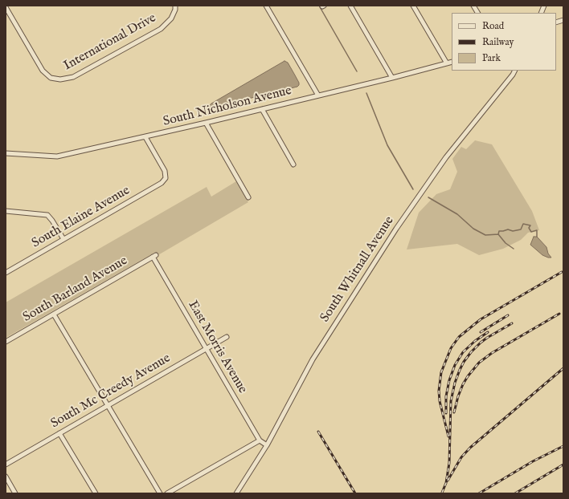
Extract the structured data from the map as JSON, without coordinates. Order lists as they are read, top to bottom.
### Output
{
  "streets": {
    "street": [
      "International Drive",
      "South Nicholson Avenue",
      "South Elaine Avenue",
      "South Whitnall Avenue",
      "South Barland Avenue",
      "East Morris Avenue",
      "South Mc Creedy Avenue"
    ]
  },
  "crossings": [
    ["South Nicholson Avenue", "South Elaine Avenue"],
    ["South Whitnall Avenue", "East Morris Avenue"],
    ["South Barland Avenue", "East Morris Avenue"],
    ["East Morris Avenue", "South Mc Creedy Avenue"]
  ],
  "legend": ["Road", "Railway", "Park"]
}
